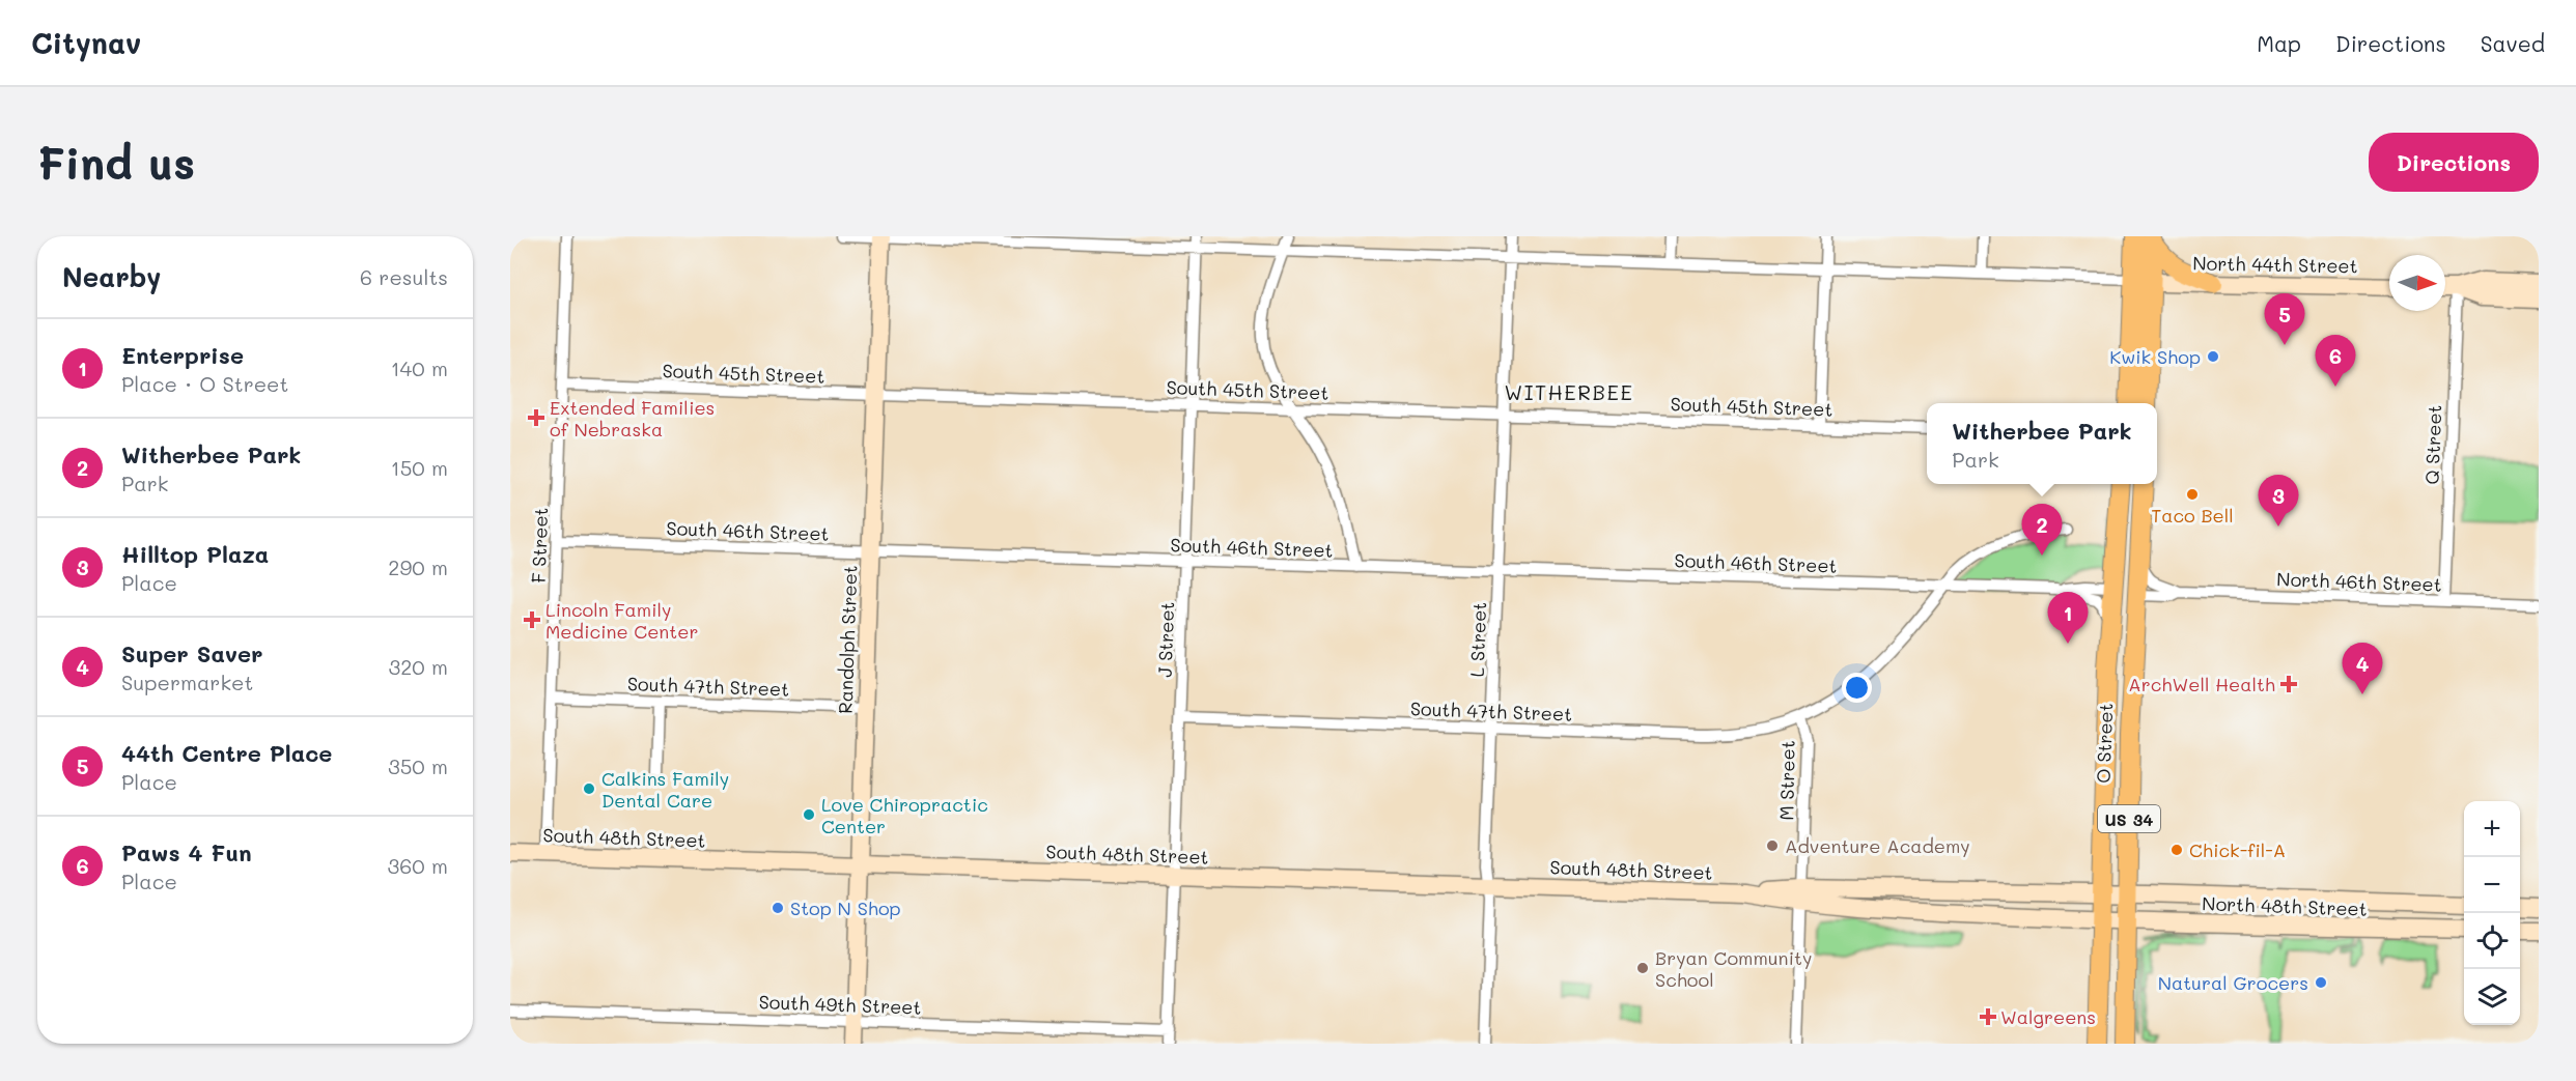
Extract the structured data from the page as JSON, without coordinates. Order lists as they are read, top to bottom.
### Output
{
  "streets": {
    "main road": [
      "North 44th Street",
      "Randolph Street",
      "O Street",
      "US 34",
      "South 48th Street",
      "North 48th Street"
    ],
    "street": [
      "South 45th Street",
      "Q Street",
      "South 46th Street",
      "F Street",
      "North 46th Street",
      "J Street",
      "L Street",
      "South 47th Street",
      "M Street",
      "South 49th Street"
    ]
  },
  "crossings": [
    ["South 45th Street", "F Street"],
    ["South 45th Street", "Randolph Street"],
    ["South 45th Street", "J Street"],
    ["South 45th Street", "L Street"],
    ["Q Street", "North 46th Street"],
    ["South 46th Street", "F Street"],
    ["South 46th Street", "Randolph Street"],
    ["South 46th Street", "J Street"],
    ["South 46th Street", "L Street"],
    ["South 46th Street", "O Street"],
    ["South 46th Street", "M Street"],
    ["F Street", "South 47th Street"],
    ["F Street", "South 48th Street"],
    ["North 46th Street", "O Street"],
    ["Randolph Street", "South 47th Street"],
    ["Randolph Street", "South 48th Street"],
    ["Randolph Street", "South 49th Street"],
    ["J Street", "South 47th Street"],
    ["J Street", "South 48th Street"],
    ["J Street", "South 49th Street"],
    ["L Street", "South 47th Street"],
    ["L Street", "South 48th Street"],
    ["South 47th Street", "M Street"],
    ["O Street", "South 48th Street"],
    ["O Street", "North 48th Street"],
    ["M Street", "South 48th Street"],
    ["South 48th Street", "North 48th Street"]
  ],
  "districts": ["WITHERBEE"],
  "places": {
    "other": [
      "Kwik Shop",
      "Taco Bell",
      "Calkins Family Dental Care",
      "Love Chiropractic Center",
      "Adventure Academy",
      "Chick-fil-A",
      "Stop N Shop",
      "Bryan Community School",
      "Natural Grocers"
    ],
    "health": [
      "Extended Families of Nebraska",
      "Lincoln Family Medicine Center",
      "ArchWell Health",
      "Walgreens"
    ]
  },
  "north": "right",
  "page": {
    "header": "Citynav",
    "nav": ["Map", "Directions", "Saved"],
    "buttons": "Directions",
    "title": "Find us",
    "heading": ["Nearby", "6 results"],
    "pins": [
      "5",
      "6",
      "3",
      "2",
      "1",
      "4"
    ],
    "list": [
      {
        "mark": "1",
        "name": "Enterprise",
        "note": "Place · O Street",
        "value": "140 m"
      },
      {
        "mark": "2",
        "name": "Witherbee Park",
        "note": "Park",
        "value": "150 m"
      },
      {
        "mark": "3",
        "name": "Hilltop Plaza",
        "note": "Place",
        "value": "290 m"
      },
      {
        "mark": "4",
        "name": "Super Saver",
        "note": "Supermarket",
        "value": "320 m"
      },
      {
        "mark": "5",
        "name": "44th Centre Place",
        "note": "Place",
        "value": "350 m"
      },
      {
        "mark": "6",
        "name": "Paws 4 Fun",
        "note": "Place",
        "value": "360 m"
      }
    ],
    "popup": ["Witherbee Park", "Park"],
    "map_buttons": ["+", "−"]
  }
}
